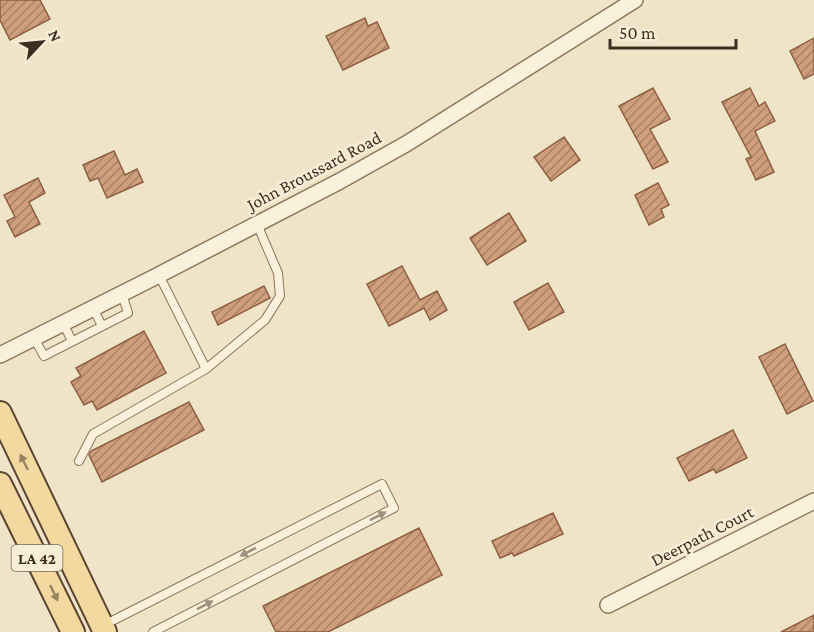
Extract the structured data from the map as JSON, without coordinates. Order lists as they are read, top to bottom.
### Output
{
  "streets": {
    "main road": ["LA 42"],
    "street": ["John Broussard Road", "Deerpath Court"]
  },
  "scale_bar": "50 m",
  "north": "top right"
}
